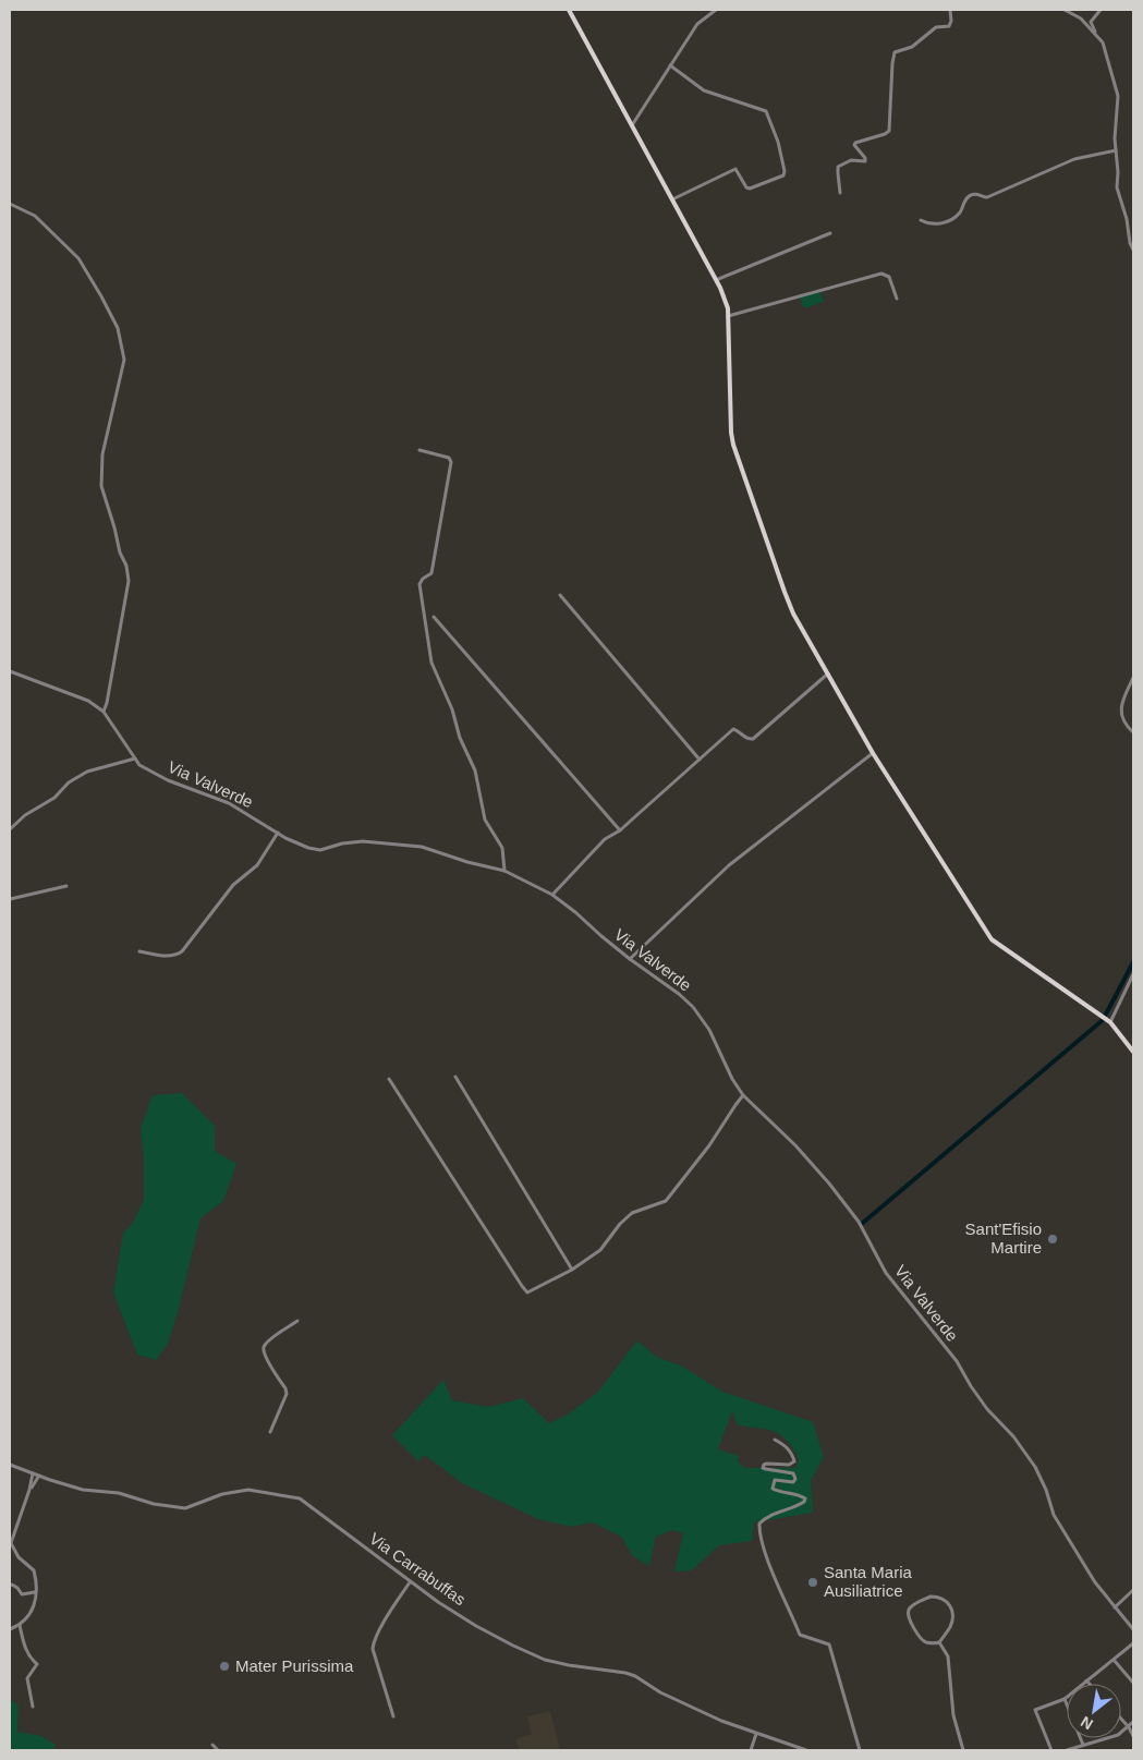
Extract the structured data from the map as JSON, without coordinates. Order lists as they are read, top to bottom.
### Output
{
  "streets": {
    "street": ["Via Valverde", "Via Carrabuffas"]
  },
  "places": ["Sant'Efisio Martire", "Santa Maria Ausiliatrice", "Mater Purissima"],
  "north": "bottom left"
}
